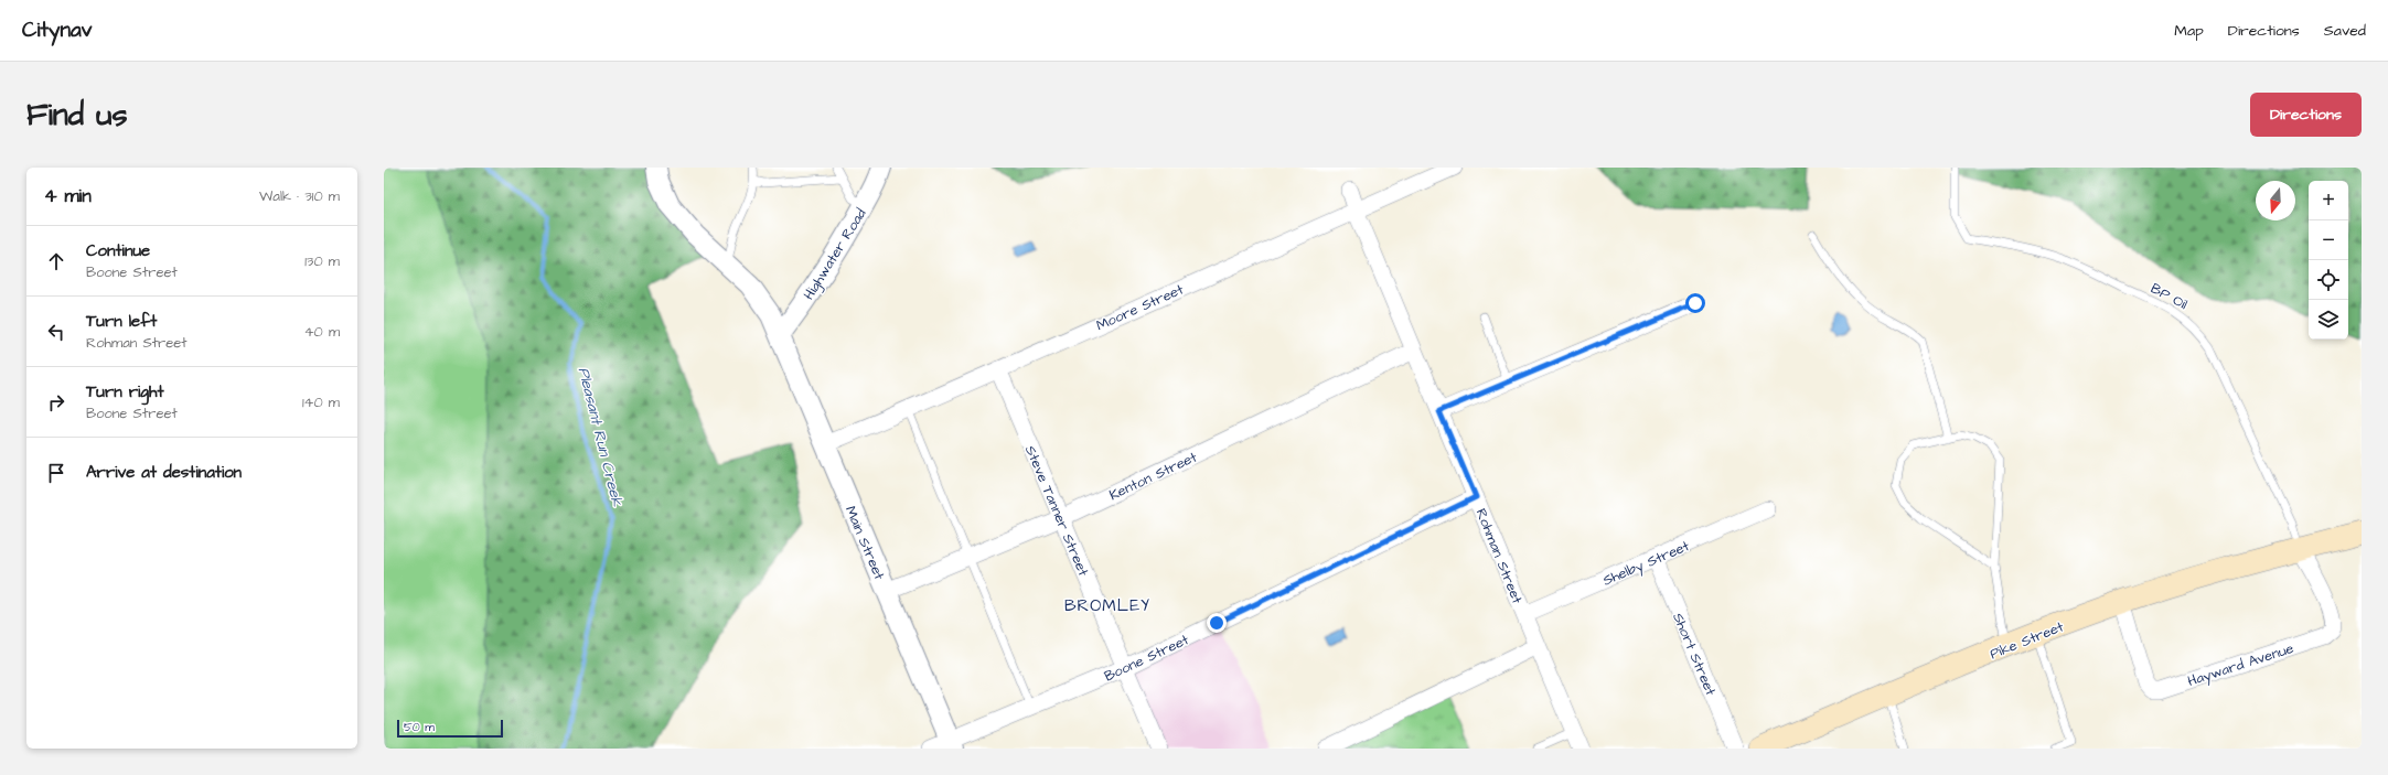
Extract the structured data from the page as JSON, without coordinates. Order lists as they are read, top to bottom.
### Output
{
  "streets": {
    "main road": ["Pike Street"],
    "street": [
      "Highwater Road",
      "Moore Street",
      "Kenton Street",
      "Steve Tanner Street",
      "Main Street",
      "Rohman Street",
      "Shelby Street",
      "Short Street",
      "Boone Street",
      "Hayward Avenue"
    ],
    "lane": ["BP Oil"]
  },
  "crossings": [
    ["Highwater Road", "Main Street"],
    ["BP Oil", "Pike Street"],
    ["BP Oil", "Hayward Avenue"],
    ["Moore Street", "Steve Tanner Street"],
    ["Moore Street", "Main Street"],
    ["Moore Street", "Rohman Street"],
    ["Kenton Street", "Steve Tanner Street"],
    ["Kenton Street", "Main Street"],
    ["Kenton Street", "Rohman Street"],
    ["Steve Tanner Street", "Boone Street"],
    ["Main Street", "Boone Street"],
    ["Rohman Street", "Shelby Street"],
    ["Rohman Street", "Boone Street"],
    ["Shelby Street", "Short Street"],
    ["Pike Street", "Hayward Avenue"]
  ],
  "districts": ["BROMLEY"],
  "water": ["Pleasant Run Creek"],
  "scale_bar": "50 m",
  "north": "bottom",
  "page": {
    "header": "Citynav",
    "nav": ["Map", "Directions", "Saved"],
    "buttons": "Directions",
    "title": "Find us",
    "heading": ["4 min", "Walk · 310 m"],
    "map_buttons": ["+", "−"],
    "list": [
      ["Continue", "Boone Street", "130 m"],
      ["Turn left", "Rohman Street", "40 m"],
      ["Turn right", "Boone Street", "140 m"],
      "Arrive at destination"
    ],
    "scale": "50 m"
  }
}
